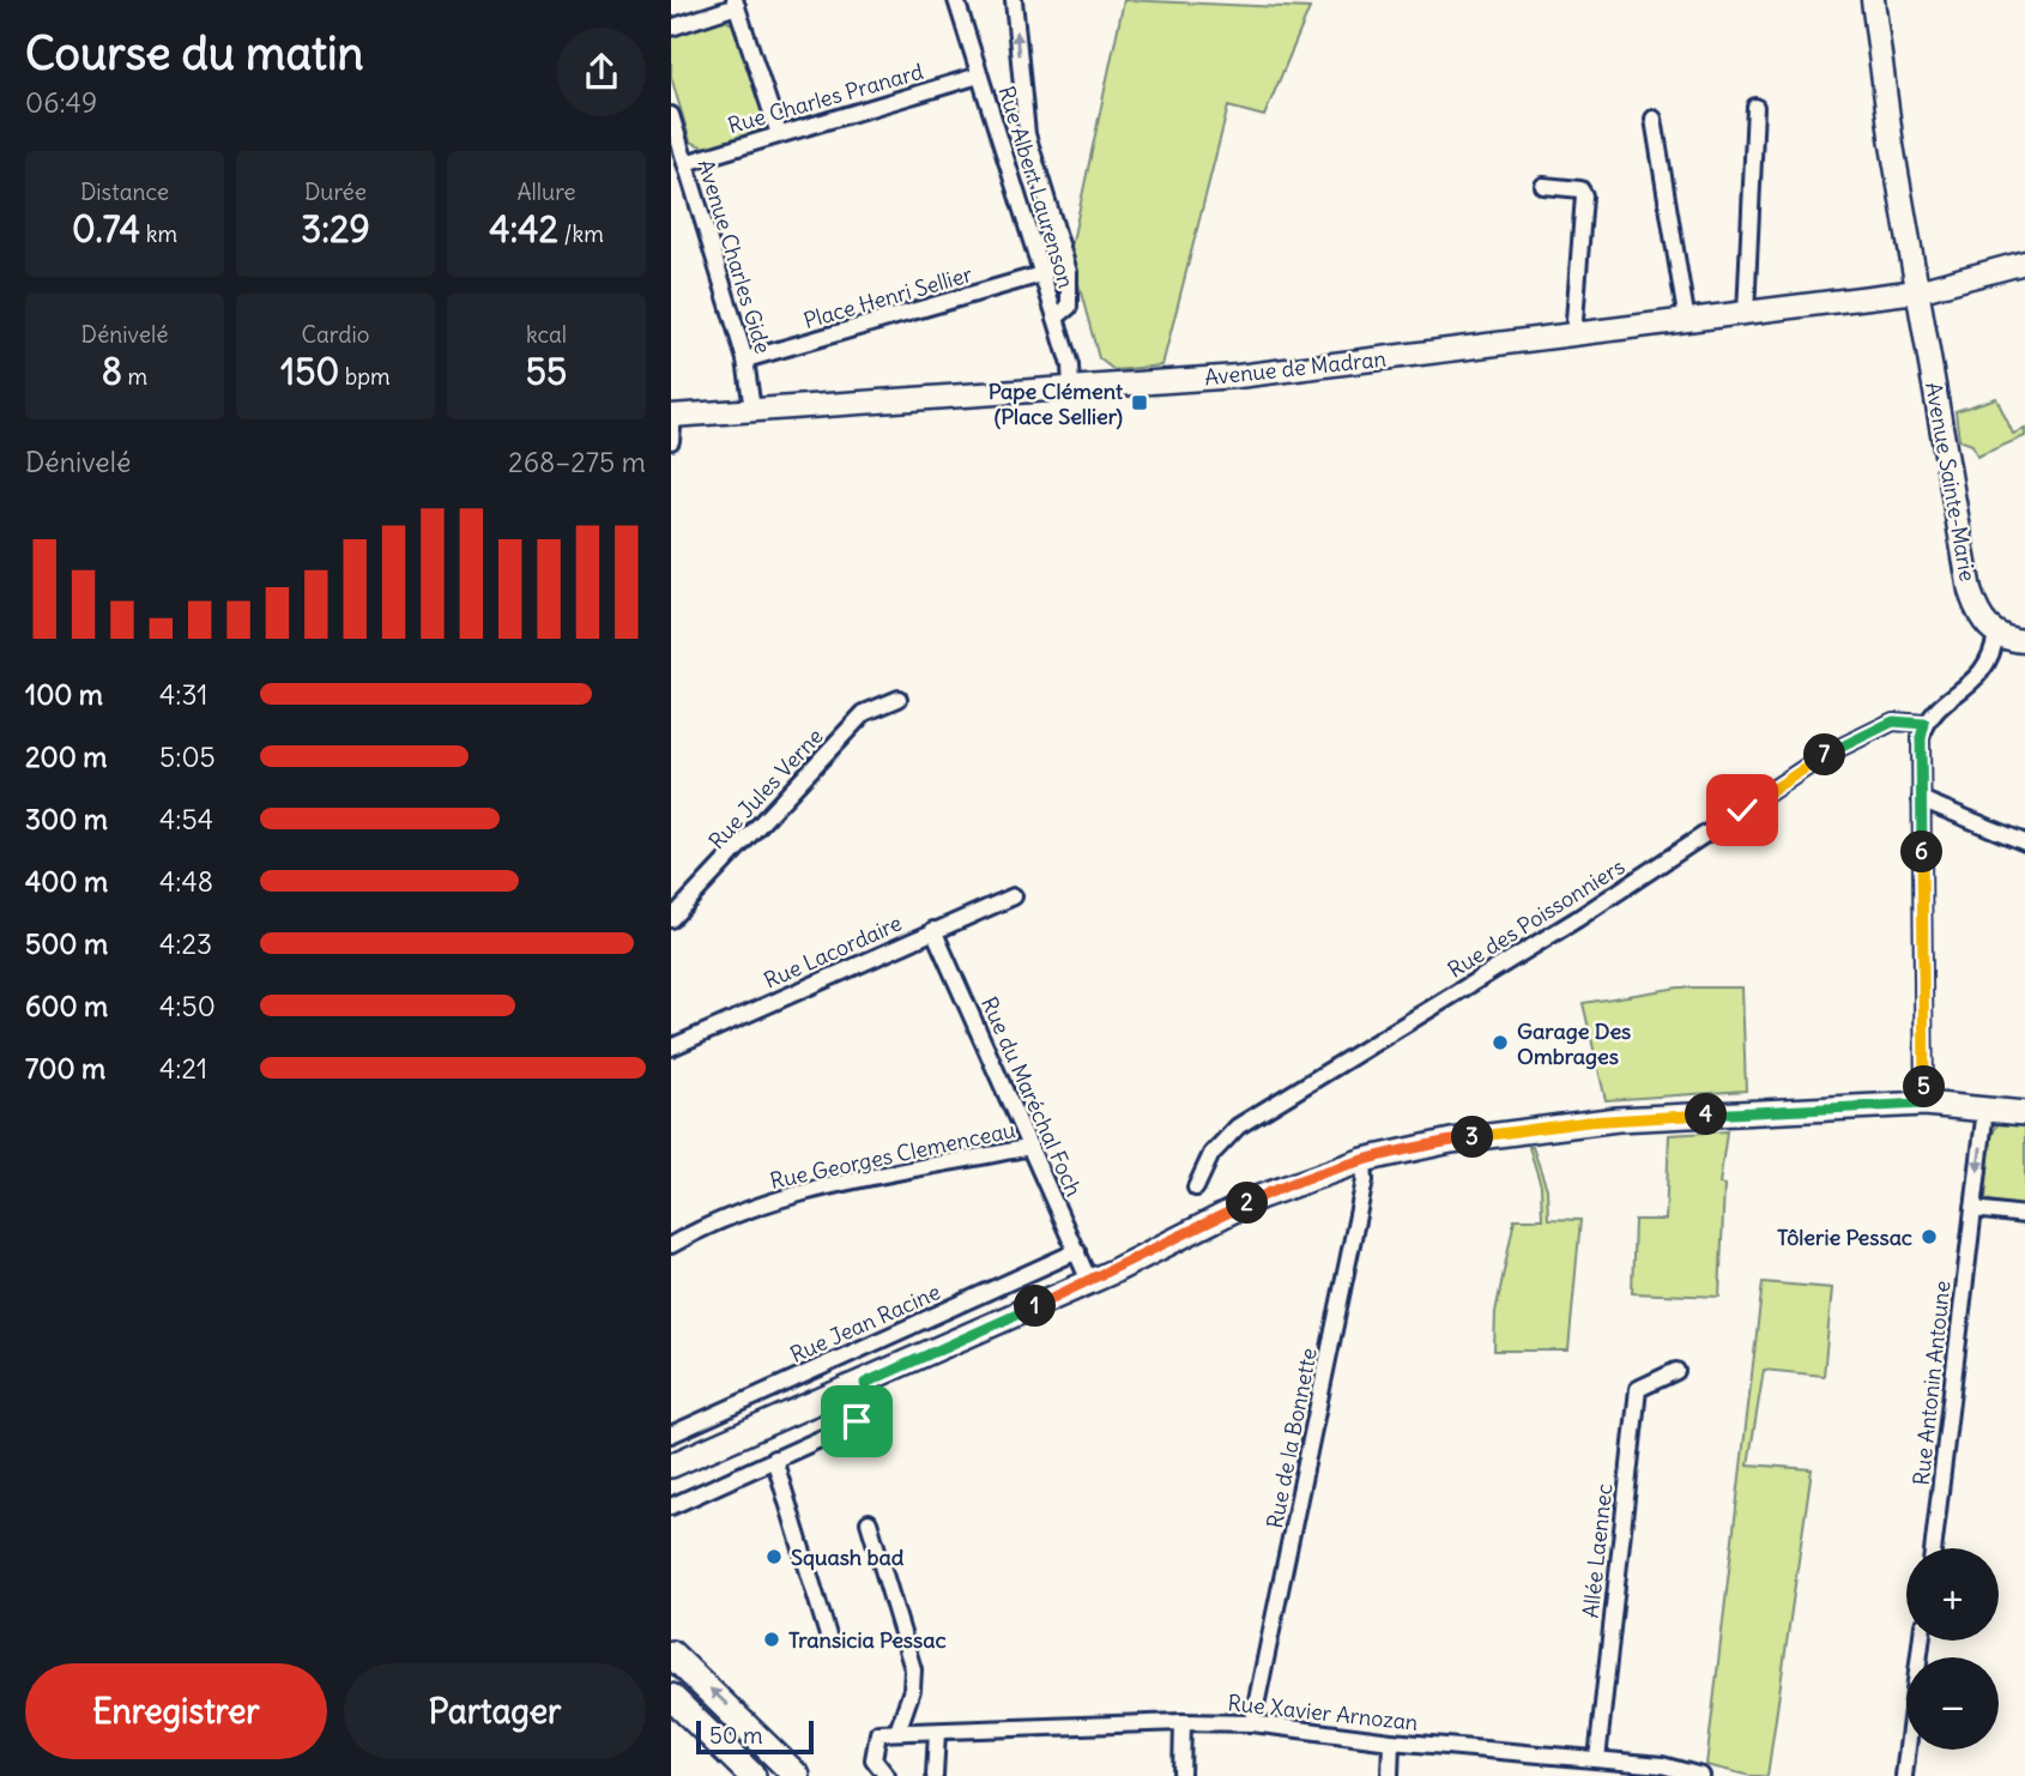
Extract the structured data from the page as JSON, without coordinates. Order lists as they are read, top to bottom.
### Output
{
  "streets": {
    "main road": ["Avenue de Madran", "Avenue Sainte-Marie"],
    "street": [
      "Rue Charles Pranard",
      "Rue Albert Laurenson",
      "Avenue Charles Gide",
      "Place Henri Sellier",
      "Rue Jules Verne",
      "Rue des Poissonniers",
      "Rue Lacordaire",
      "Rue du Maréchal Foch",
      "Rue Georges Clemenceau",
      "Rue Jean Racine",
      "Rue Antonin Antoune",
      "Rue de la Bonnette",
      "Allée Laennec",
      "Rue Xavier Arnozan"
    ]
  },
  "crossings": [
    ["Rue Charles Pranard", "Rue Albert Laurenson"],
    ["Rue Charles Pranard", "Avenue Charles Gide"],
    ["Rue Albert Laurenson", "Place Henri Sellier"],
    ["Rue Albert Laurenson", "Avenue de Madran"],
    ["Avenue Charles Gide", "Place Henri Sellier"],
    ["Avenue Charles Gide", "Avenue de Madran"],
    ["Avenue de Madran", "Avenue Sainte-Marie"],
    ["Rue Lacordaire", "Rue du Maréchal Foch"],
    ["Rue du Maréchal Foch", "Rue Georges Clemenceau"],
    ["Rue du Maréchal Foch", "Rue Jean Racine"],
    ["Rue de la Bonnette", "Rue Xavier Arnozan"],
    ["Allée Laennec", "Rue Xavier Arnozan"]
  ],
  "places": {
    "transit": ["Pape Clément (Place Sellier)"],
    "other": [
      "Garage Des Ombrages",
      "Tôlerie Pessac",
      "Squash bad",
      "Transicia Pessac"
    ]
  },
  "scale_bar": "50 m",
  "page": {
    "heading": ["Course du matin", "06:49"],
    "stats": [
      ["Distance", "0.74 km"],
      ["Durée", "3:29"],
      ["Allure", "4:42 /km"],
      ["Dénivelé", "8 m"],
      ["Cardio", "150 bpm"],
      ["kcal", "55"]
    ],
    "chart": ["Dénivelé", "268–275 m"],
    "list": [
      {
        "name": "100 m",
        "note": "4:31"
      },
      {
        "name": "200 m",
        "note": "5:05"
      },
      {
        "name": "300 m",
        "note": "4:54"
      },
      {
        "name": "400 m",
        "note": "4:48"
      },
      {
        "name": "500 m",
        "note": "4:23"
      },
      {
        "name": "600 m",
        "note": "4:50"
      },
      {
        "name": "700 m",
        "note": "4:21"
      }
    ],
    "pins": [
      "7",
      "6",
      "5",
      "4",
      "3",
      "2",
      "1"
    ],
    "map_buttons": ["+", "−"],
    "buttons": ["Enregistrer", "Partager"],
    "scale": "50 m"
  }
}
